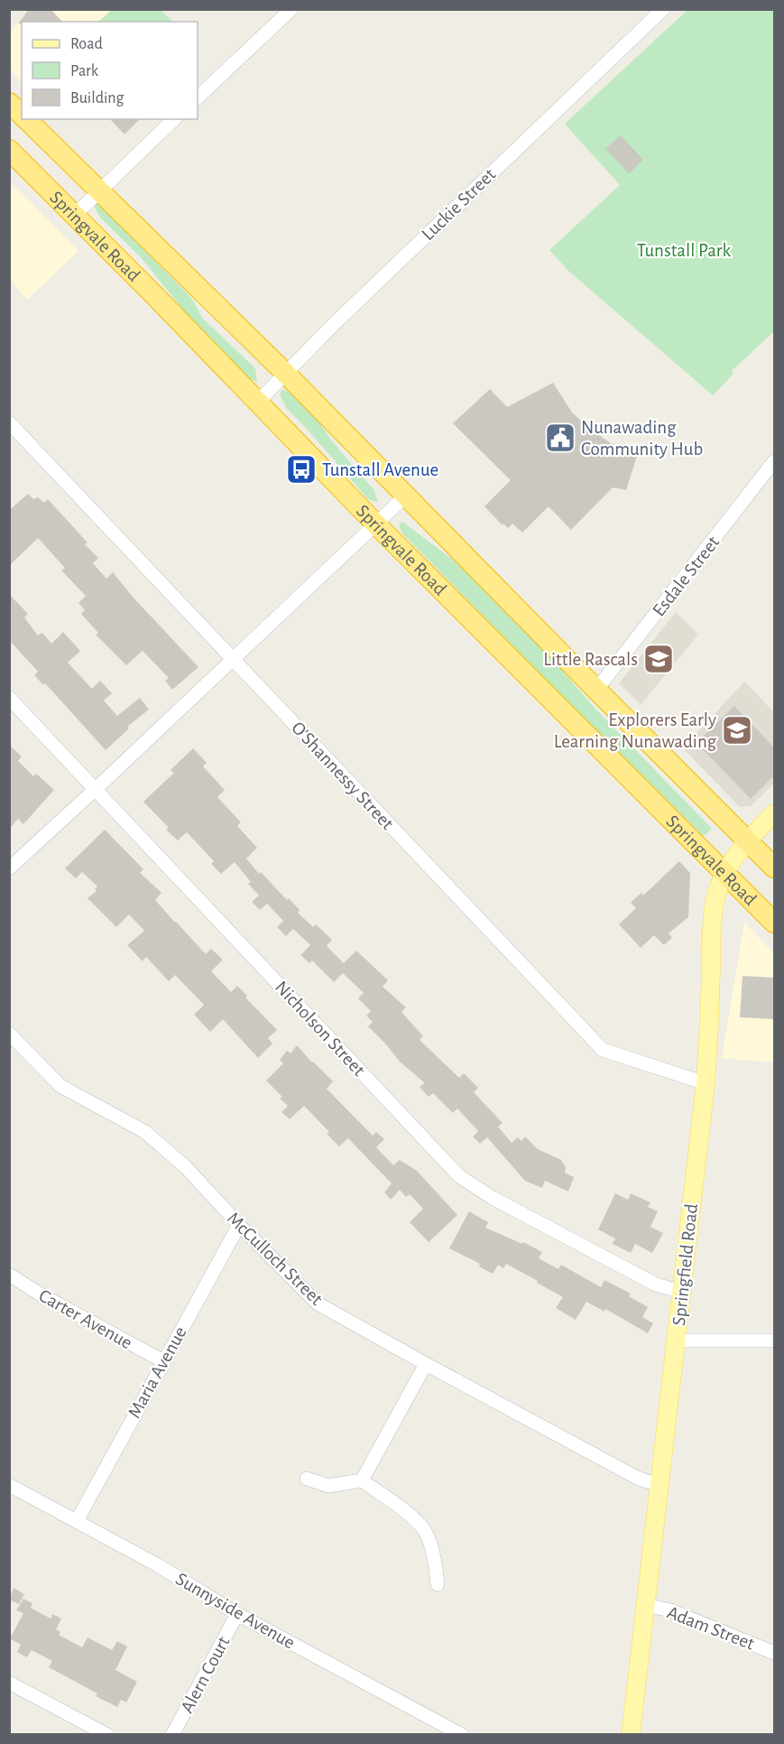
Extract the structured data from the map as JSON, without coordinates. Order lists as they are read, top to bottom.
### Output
{
  "streets": {
    "highway": ["Springvale Road"],
    "main road": ["Springfield Road"],
    "street": [
      "Luckie Street",
      "Esdale Street",
      "O'Shannessy Street",
      "Nicholson Street",
      "McCulloch Street",
      "Carter Avenue",
      "Maria Avenue",
      "Sunnyside Avenue",
      "Adam Street",
      "Alern Court"
    ]
  },
  "crossings": [
    ["Luckie Street", "Springvale Road"],
    ["Springvale Road", "Esdale Street"],
    ["Springvale Road", "Springfield Road"],
    ["O'Shannessy Street", "Springfield Road"],
    ["Nicholson Street", "Springfield Road"],
    ["McCulloch Street", "Springfield Road"],
    ["McCulloch Street", "Maria Avenue"],
    ["Springfield Road", "Adam Street"],
    ["Carter Avenue", "Maria Avenue"],
    ["Maria Avenue", "Sunnyside Avenue"],
    ["Sunnyside Avenue", "Alern Court"]
  ],
  "parks": ["Tunstall Park"],
  "places": {
    "public building": ["Nunawading Community Hub"],
    "bus stop": ["Tunstall Avenue"],
    "school or university": ["Little Rascals", "Explorers Early Learning Nunawading"]
  },
  "legend": ["Road", "Park", "Building"]
}
